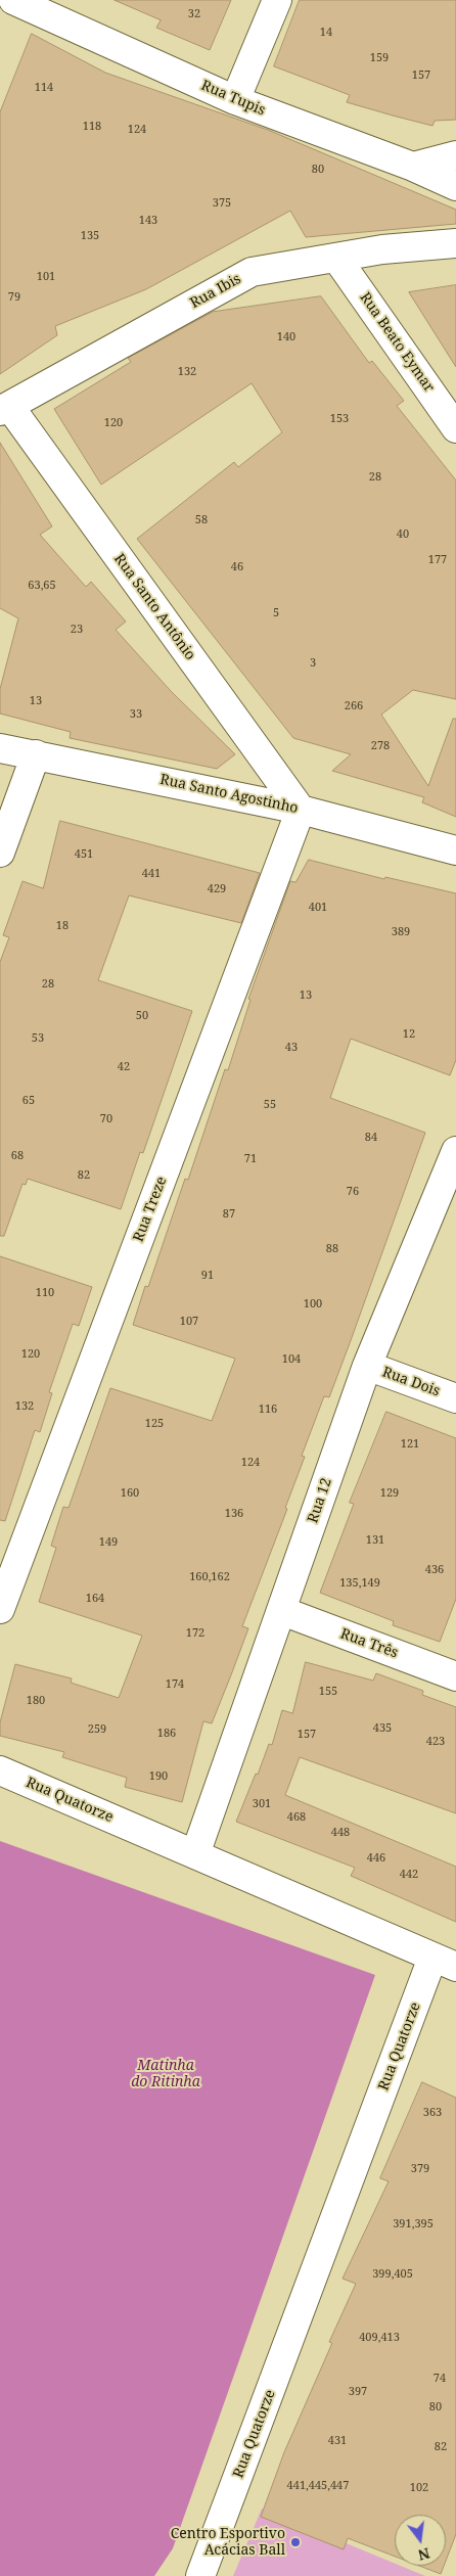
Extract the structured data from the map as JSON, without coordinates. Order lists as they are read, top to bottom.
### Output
{
  "streets": {
    "street": [
      "Rua Tupis",
      "Rua Ibis",
      "Rua Beato Eymar",
      "Rua Santo Antônio",
      "Rua Santo Agostinho",
      "Rua Treze",
      "Rua Dois",
      "Rua 12",
      "Rua Três",
      "Rua Quatorze"
    ]
  },
  "crossings": [
    ["Rua Ibis", "Rua Beato Eymar"],
    ["Rua Ibis", "Rua Santo Antônio"],
    ["Rua Santo Antônio", "Rua Santo Agostinho"],
    ["Rua Santo Antônio", "Rua Treze"],
    ["Rua Santo Agostinho", "Rua Treze"],
    ["Rua Dois", "Rua 12"],
    ["Rua 12", "Rua Três"],
    ["Rua 12", "Rua Quatorze"]
  ],
  "parks": ["Matinha do Ritinha"],
  "places": ["Centro Esportivo Acácias Ball"],
  "house_numbers": [
    "32",
    "14",
    "159",
    "157",
    "114",
    "118",
    "124",
    "80",
    "375",
    "143",
    "135",
    "101",
    "79",
    "140",
    "132",
    "153",
    "120",
    "28",
    "58",
    "40",
    "177",
    "46",
    "63,65",
    "5",
    "23",
    "3",
    "13",
    "266",
    "33",
    "278",
    "451",
    "441",
    "429",
    "401",
    "18",
    "389",
    "28",
    "13",
    "50",
    "12",
    "53",
    "43",
    "42",
    "65",
    "55",
    "70",
    "84",
    "68",
    "71",
    "82",
    "76",
    "87",
    "88",
    "91",
    "110",
    "100",
    "107",
    "120",
    "104",
    "132",
    "116",
    "125",
    "121",
    "124",
    "160",
    "129",
    "136",
    "131",
    "149",
    "436",
    "160,162",
    "135,149",
    "164",
    "172",
    "174",
    "155",
    "180",
    "435",
    "259",
    "186",
    "157",
    "423",
    "190",
    "301",
    "468",
    "448",
    "446",
    "442",
    "363",
    "379",
    "391,395",
    "399,405",
    "409,413",
    "74",
    "397",
    "80",
    "431",
    "82",
    "441,445,447",
    "102"
  ],
  "north": "bottom"
}
